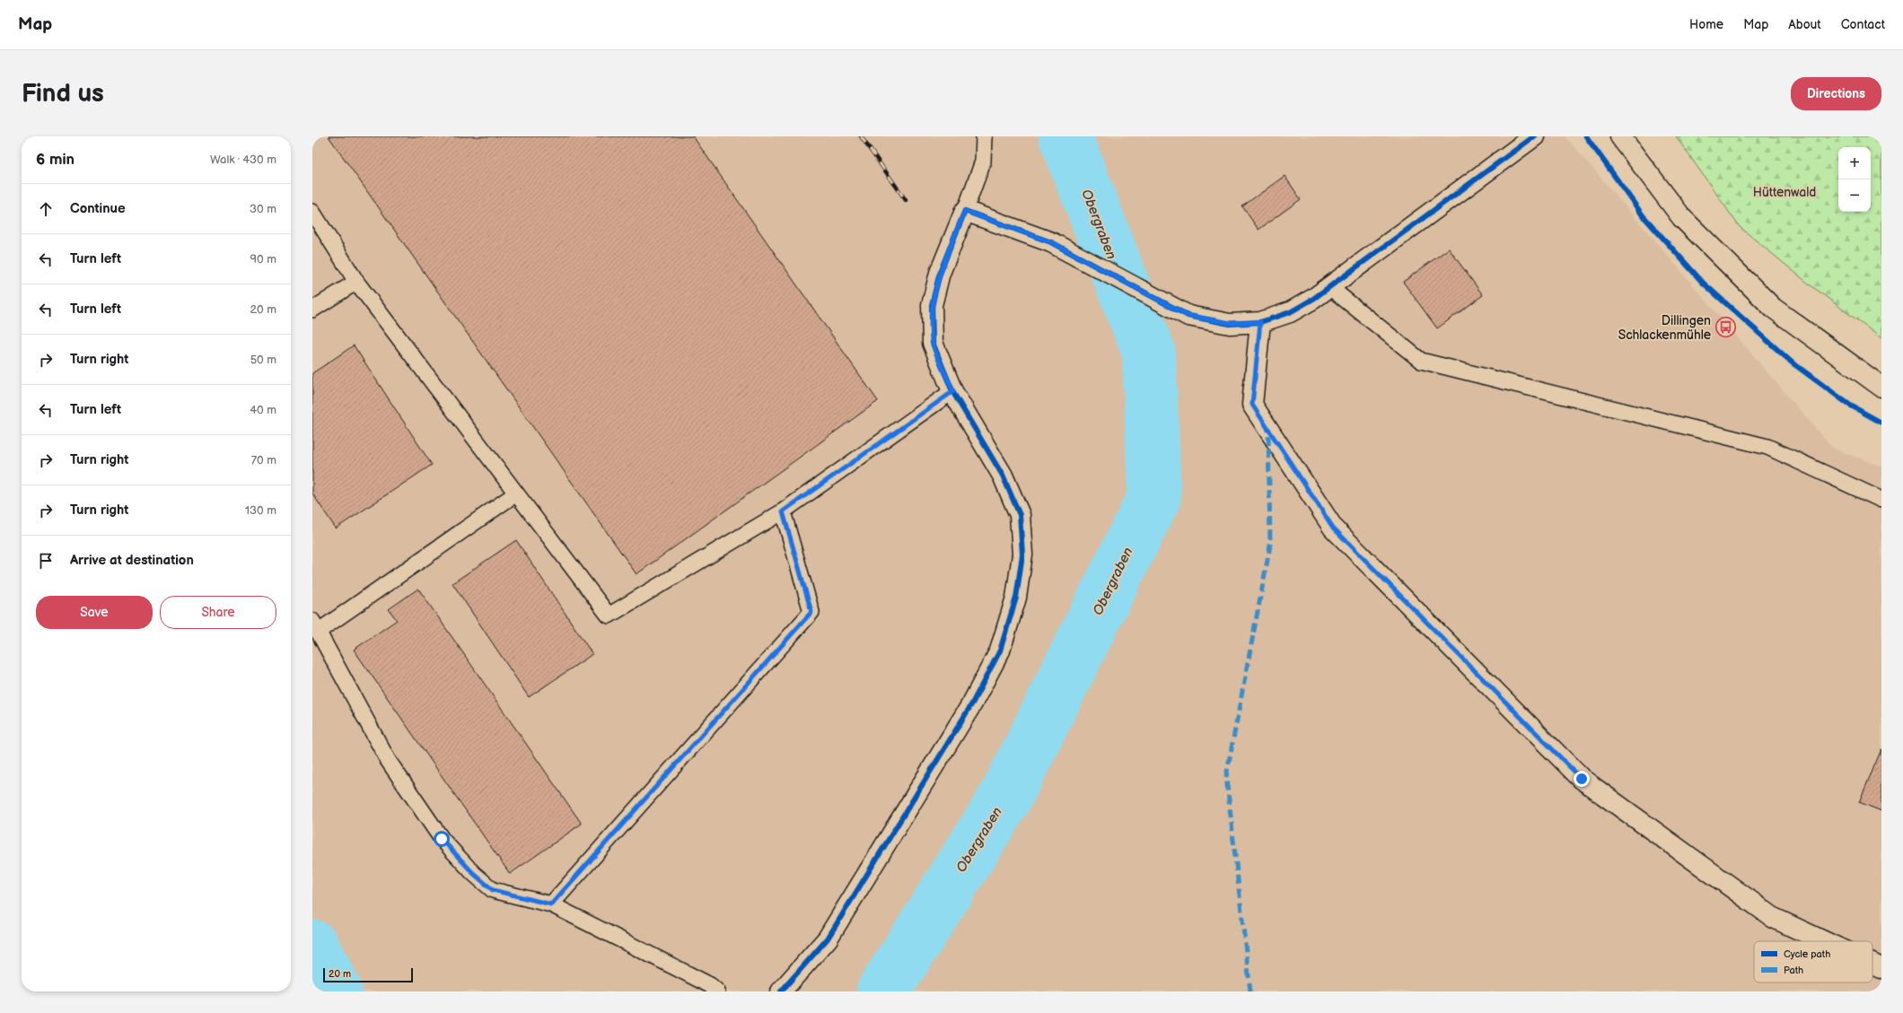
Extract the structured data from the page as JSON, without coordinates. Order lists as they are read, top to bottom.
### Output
{
  "water": ["Obergraben"],
  "parks": ["Hüttenwald"],
  "places": {
    "bus stop": ["Dillingen Schlackenmühle"]
  },
  "legend": ["Cycle path", "Path"],
  "scale_bar": "20 m",
  "page": {
    "header": "Map",
    "nav": [
      "Home",
      "Map",
      "About",
      "Contact"
    ],
    "buttons": [
      "Directions",
      ["Save", "Share"]
    ],
    "title": "Find us",
    "heading": ["6 min", "Walk · 430 m"],
    "map_buttons": ["+", "−"],
    "list": [
      ["Continue", "30 m"],
      ["Turn left", "90 m"],
      ["Turn left", "20 m"],
      ["Turn right", "50 m"],
      ["Turn left", "40 m"],
      ["Turn right", "70 m"],
      ["Turn right", "130 m"],
      "Arrive at destination"
    ],
    "scale": "20 m"
  }
}
